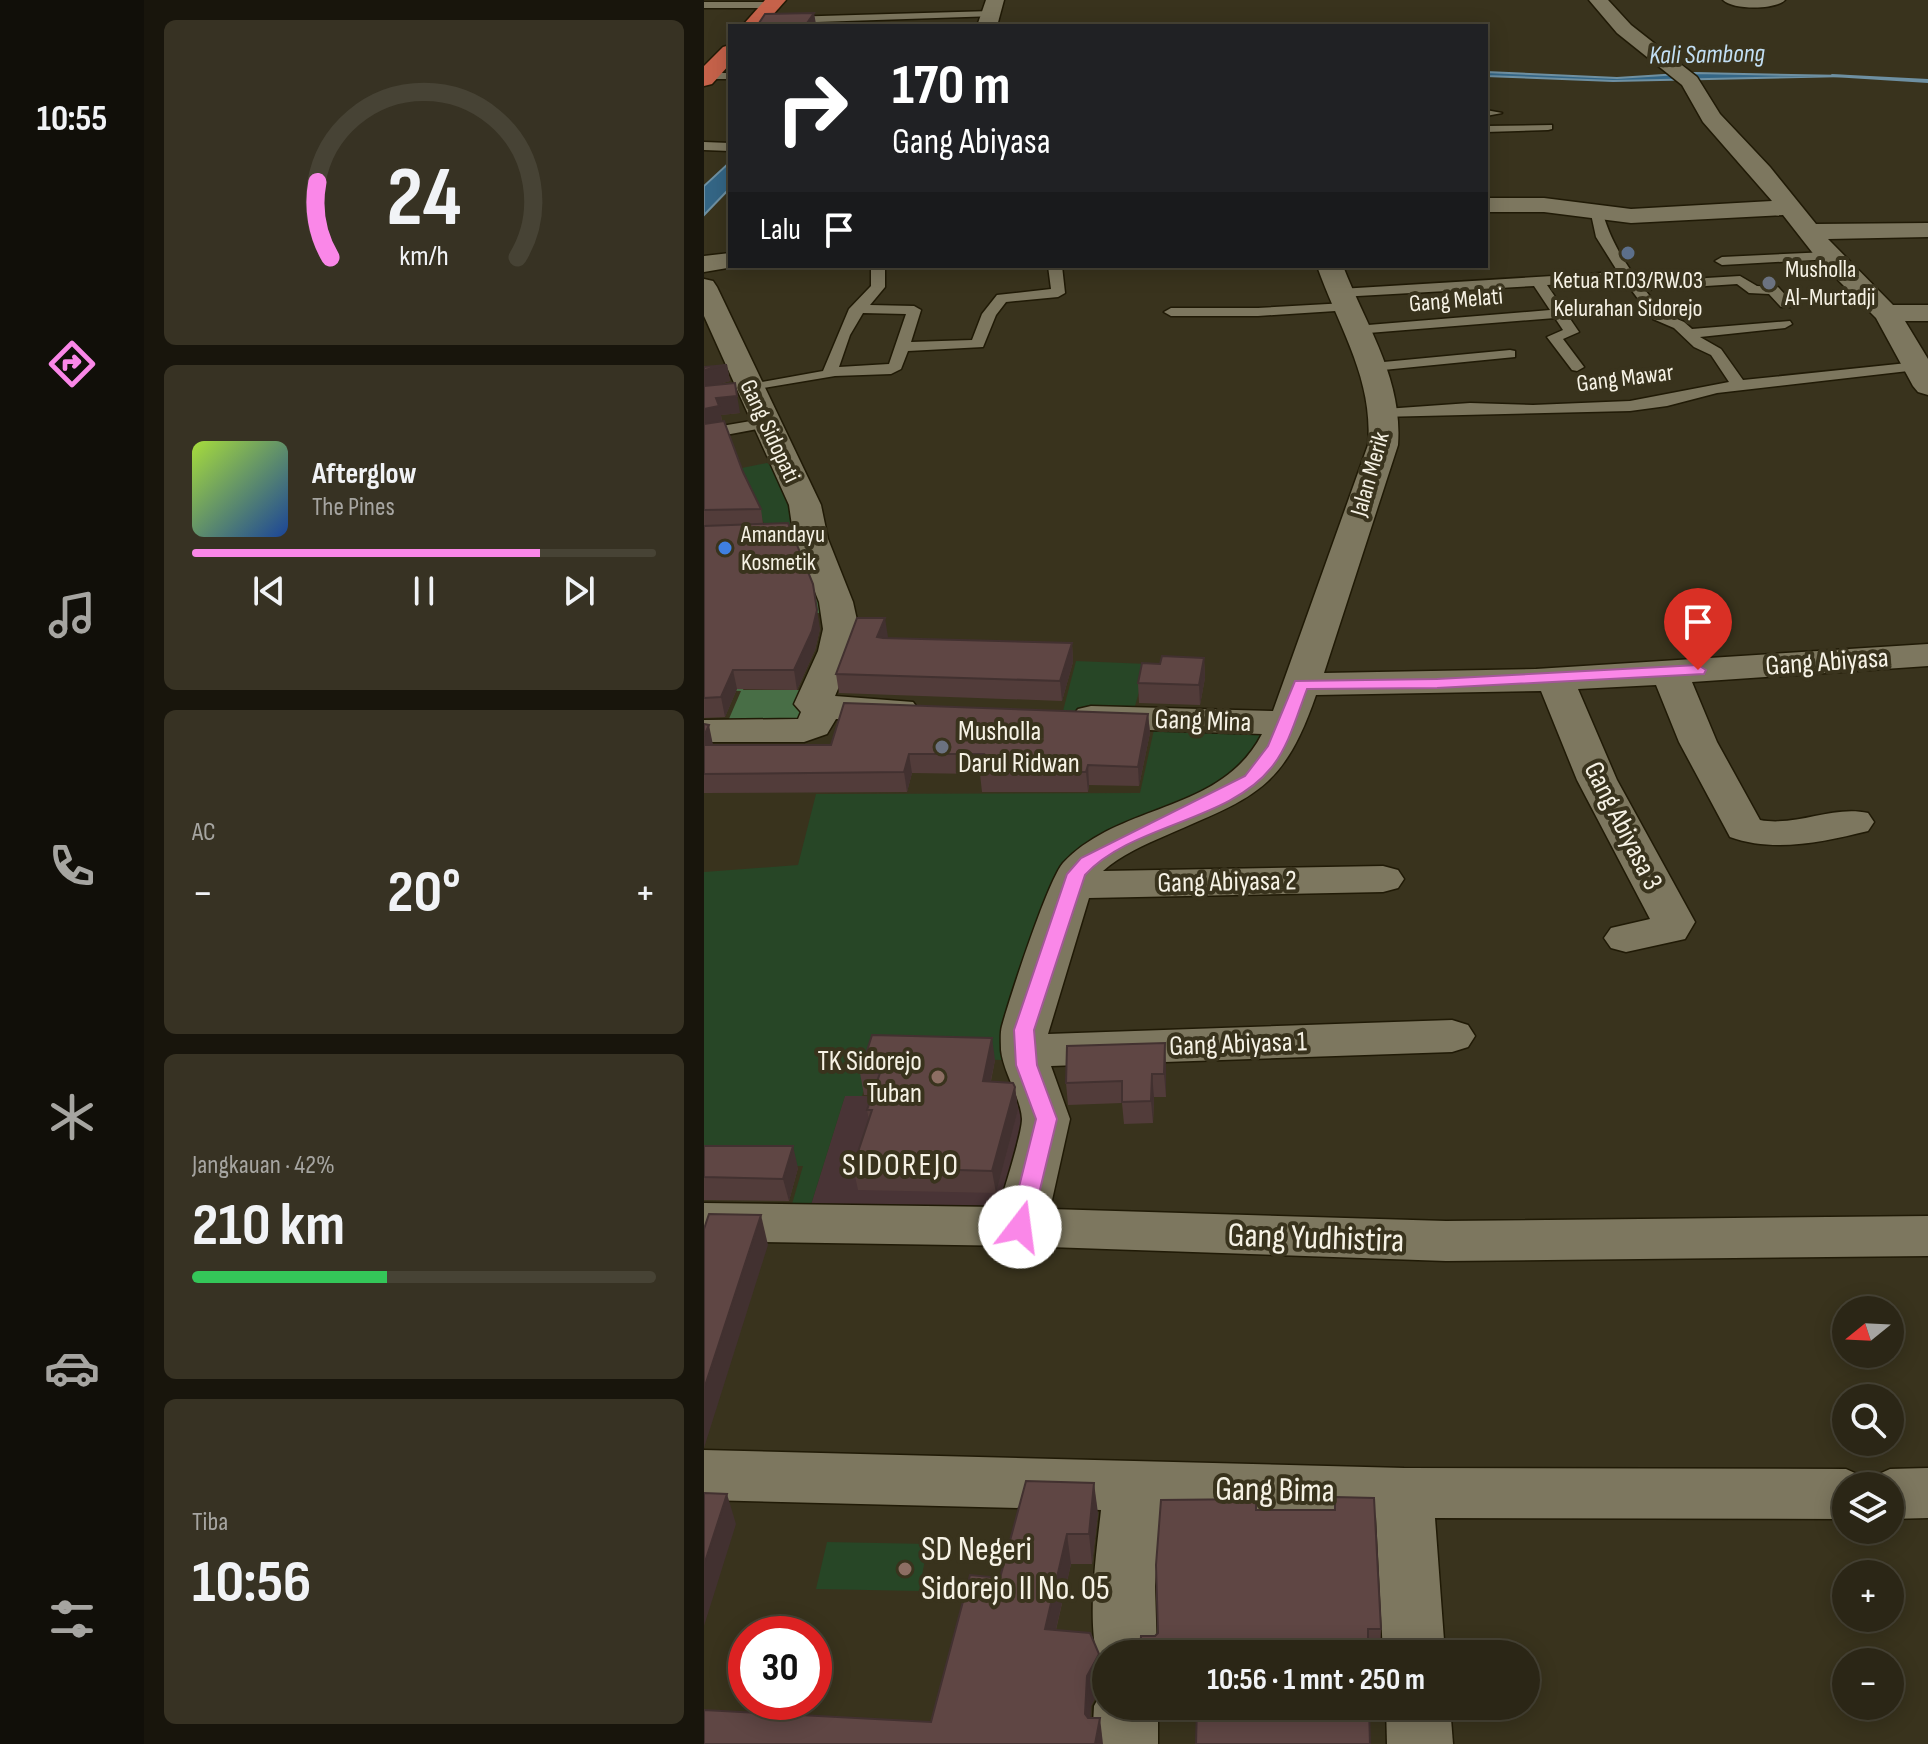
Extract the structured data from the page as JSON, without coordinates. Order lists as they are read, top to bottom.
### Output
{
  "streets": {
    "street": [
      "Gang Sidopati",
      "Jalan Merik",
      "Gang Abiyasa",
      "Gang Mina",
      "Gang Abiyasa 3",
      "Gang Abiyasa 2",
      "Gang Abiyasa 1",
      "Gang Yudhistira",
      "Gang Bima"
    ],
    "lane": ["Gang Melati", "Gang Mawar"]
  },
  "crossings": [
    ["Gang Melati", "Jalan Merik"],
    ["Gang Mawar", "Jalan Merik"],
    ["Jalan Merik", "Gang Abiyasa"],
    ["Jalan Merik", "Gang Mina"],
    ["Gang Abiyasa", "Gang Mina"],
    ["Gang Abiyasa", "Gang Abiyasa 3"]
  ],
  "districts": ["SIDOREJO"],
  "water": ["Kali Sambong"],
  "places": [
    "Ketua RT.03/RW.03 Kelurahan Sidorejo",
    "Musholla Al-Murtadji",
    "Amandayu Kosmetik",
    "Musholla Darul Ridwan",
    "TK Sidorejo Tuban",
    "SD Negeri Sidorejo II No. 05"
  ],
  "north": "left",
  "page": {
    "tabs": "10:55",
    "turn": ["170 m", "Gang Abiyasa"],
    "then": "Lalu",
    "song": ["Afterglow", "The Pines"],
    "tile": [
      "AC",
      ["Jangkauan · 42%", "210 km"],
      ["Tiba", "10:56"]
    ],
    "heat": ["−", "20°", "+"],
    "map_buttons": ["+", "−"],
    "limit": "30",
    "trip": "10:56 · 1 mnt · 250 m",
    "gauge": ["24", "km/h"]
  }
}
